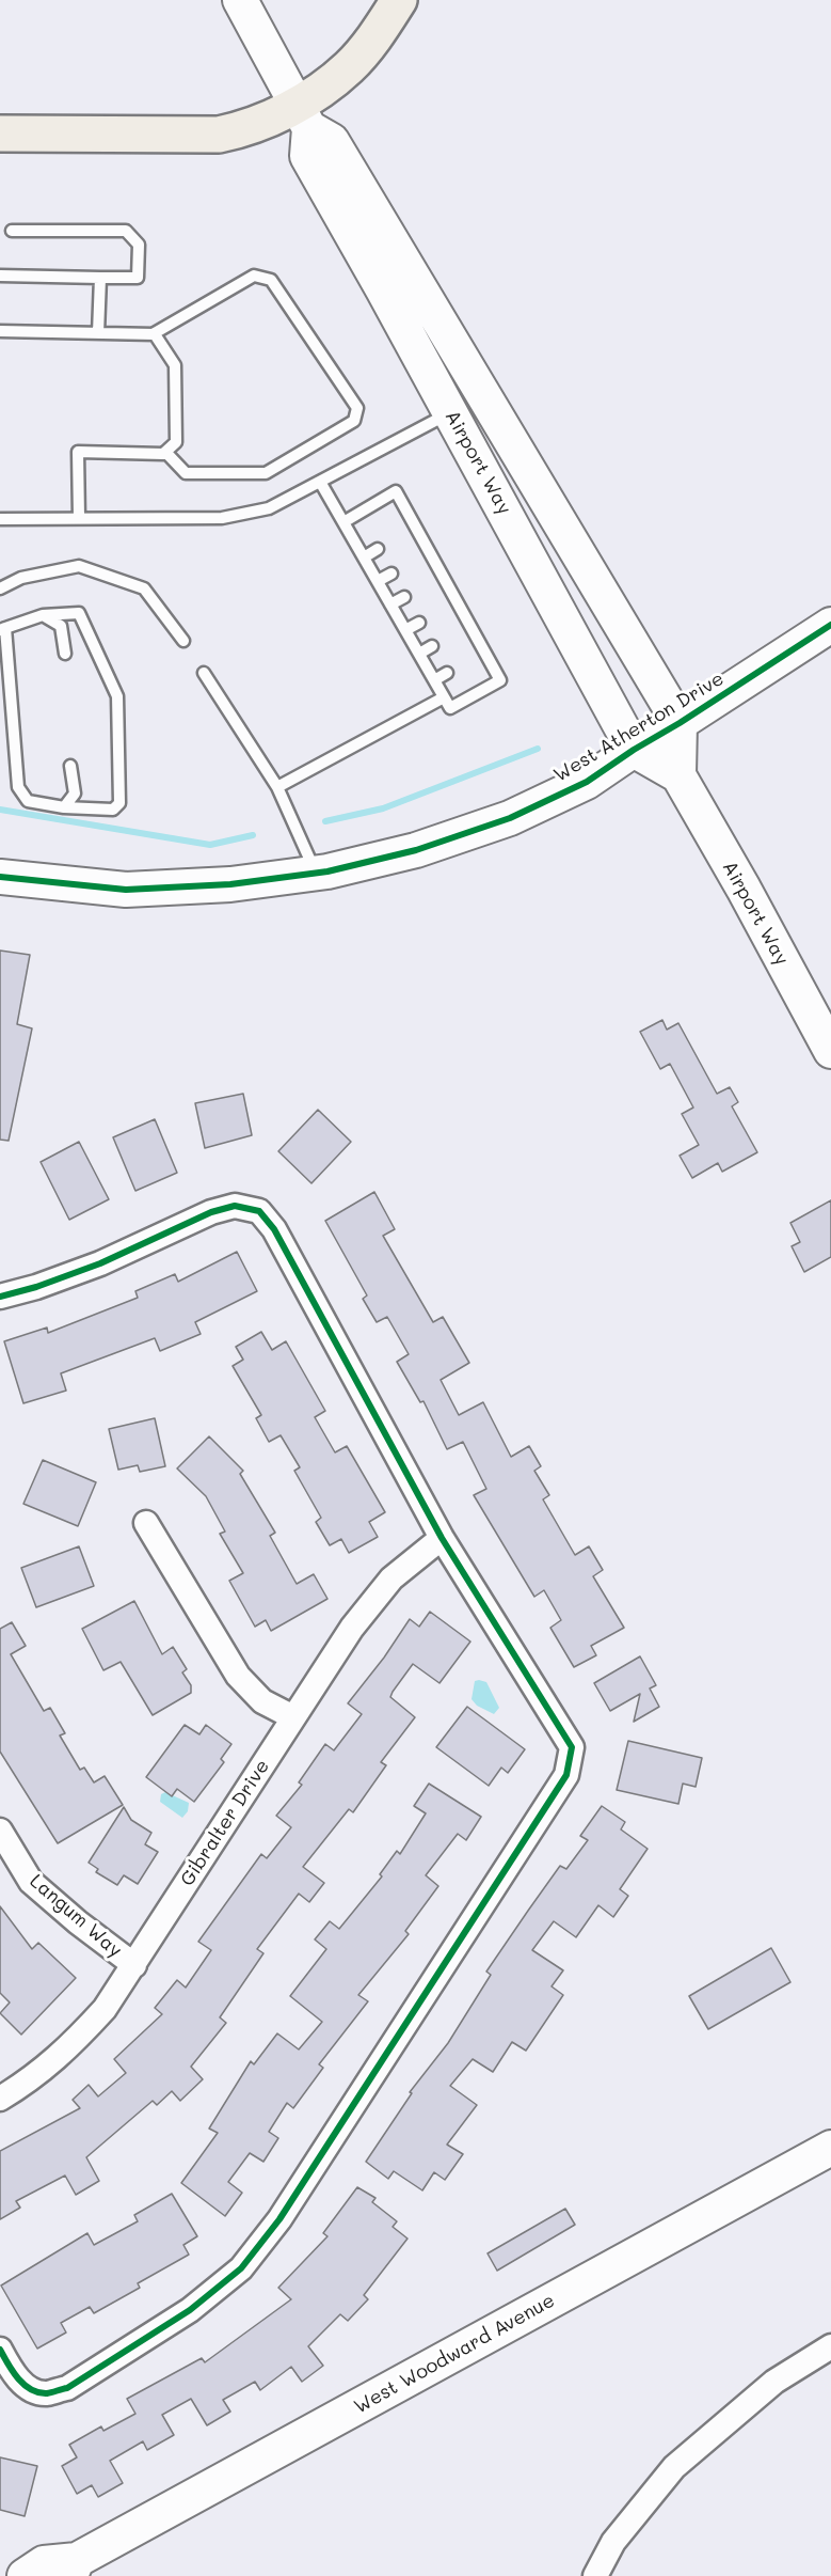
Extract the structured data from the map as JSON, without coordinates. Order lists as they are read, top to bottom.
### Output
{
  "streets": {
    "main road": ["Airport Way", "West Atherton Drive", "West Woodward Avenue"],
    "street": ["Gibralter Drive", "Langum Way"]
  },
  "crossings": [
    ["Airport Way", "West Atherton Drive"],
    ["Gibralter Drive", "Langum Way"]
  ]
}
